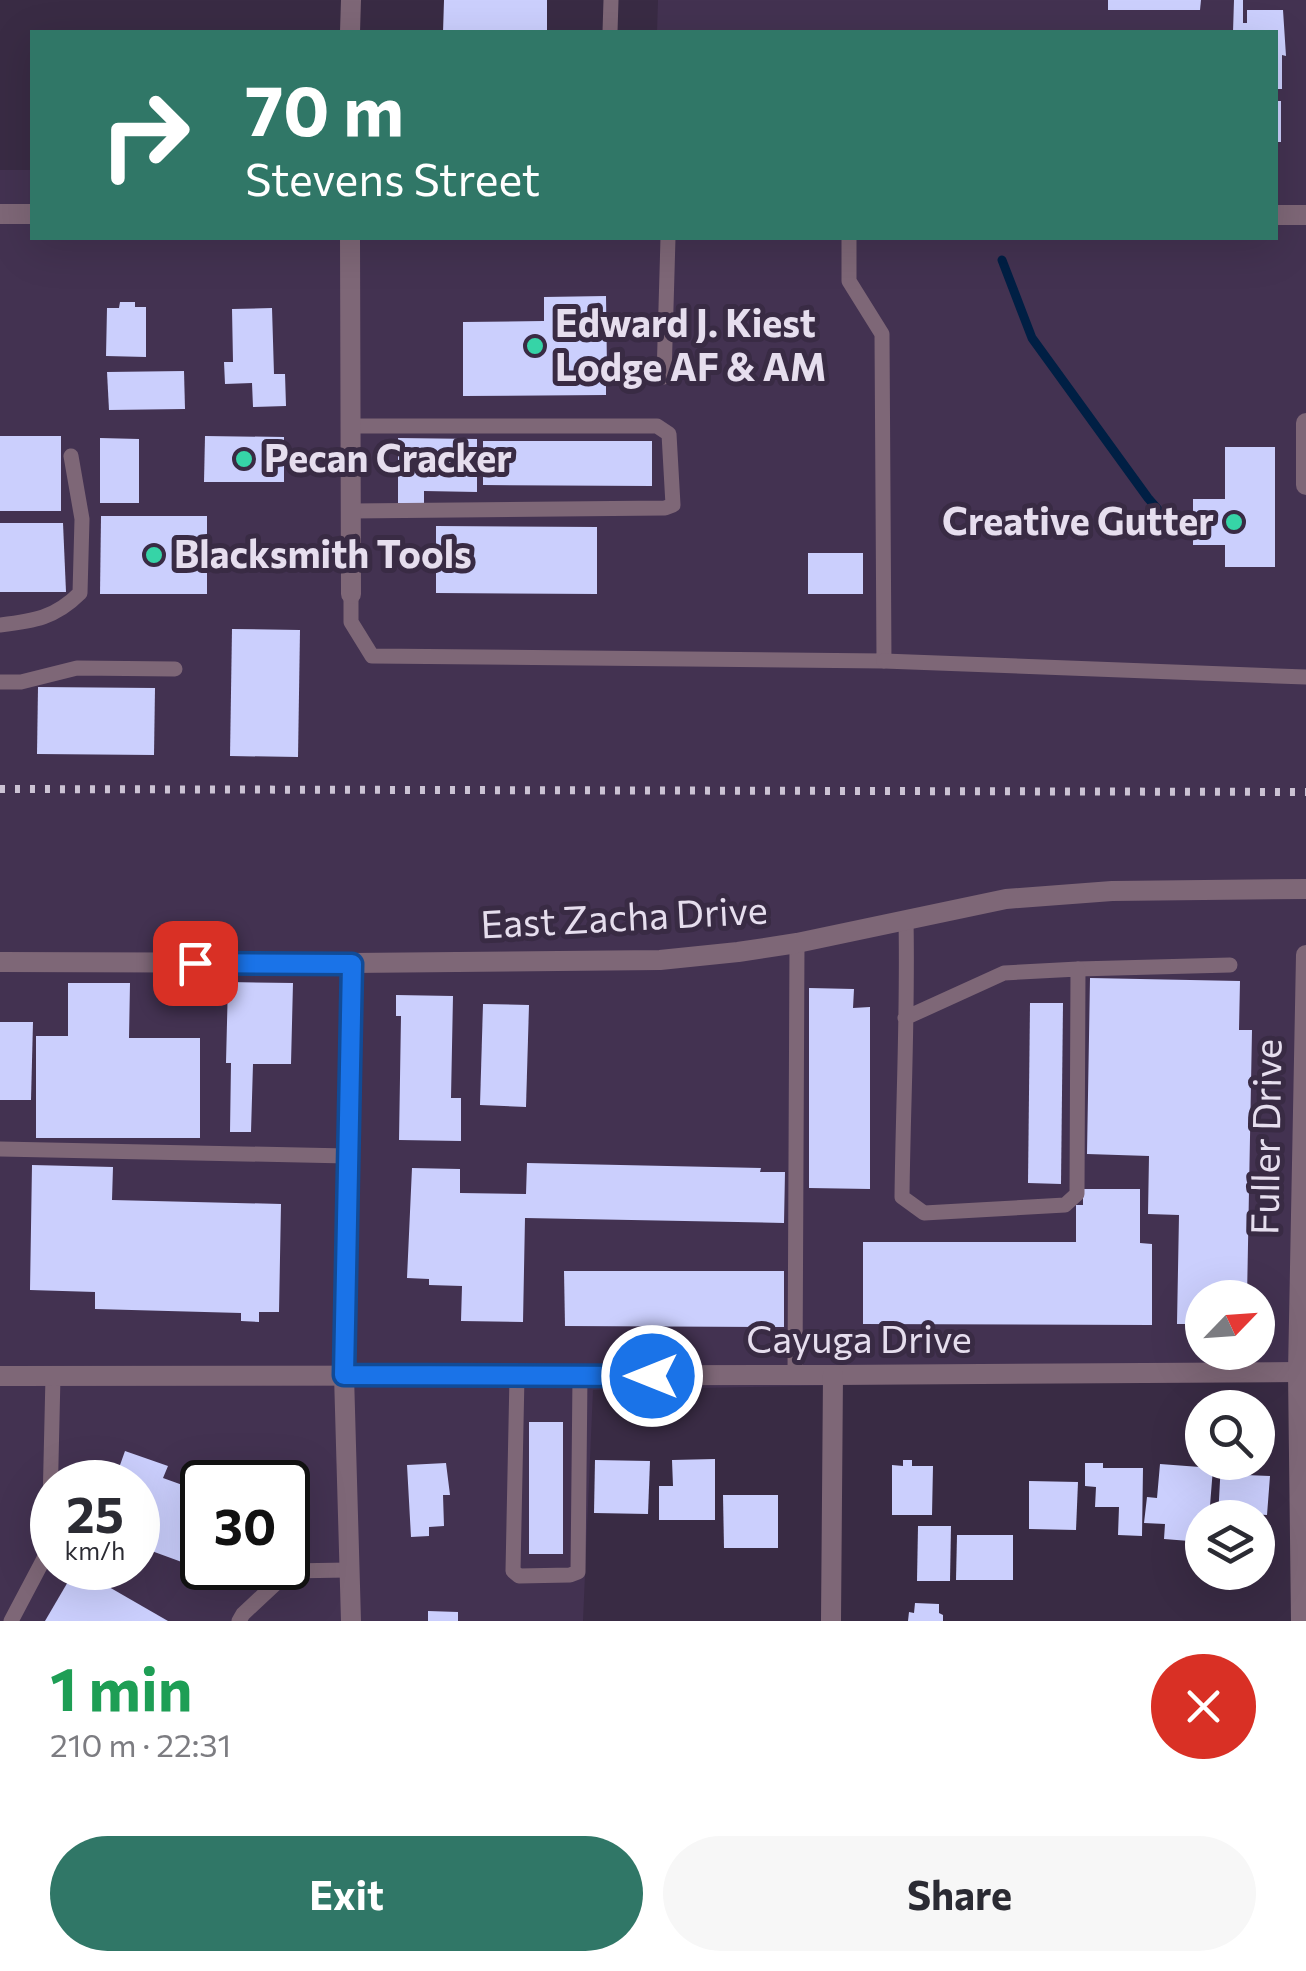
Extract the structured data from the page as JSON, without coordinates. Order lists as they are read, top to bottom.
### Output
{
  "streets": {
    "street": ["East Zacha Drive", "Fuller Drive", "Cayuga Drive"]
  },
  "crossings": [
    ["Fuller Drive", "Cayuga Drive"]
  ],
  "places": [
    "Edward J. Kiest Lodge AF & AM",
    "Pecan Cracker",
    "Creative Gutter",
    "Blacksmith Tools"
  ],
  "north": "top right",
  "page": {
    "turn": ["70 m", "Stevens Street"],
    "speed": "25 km/h",
    "limit": "30",
    "heading": ["1 min", "210 m · 22:31"],
    "buttons": ["Exit", "Share"]
  }
}
